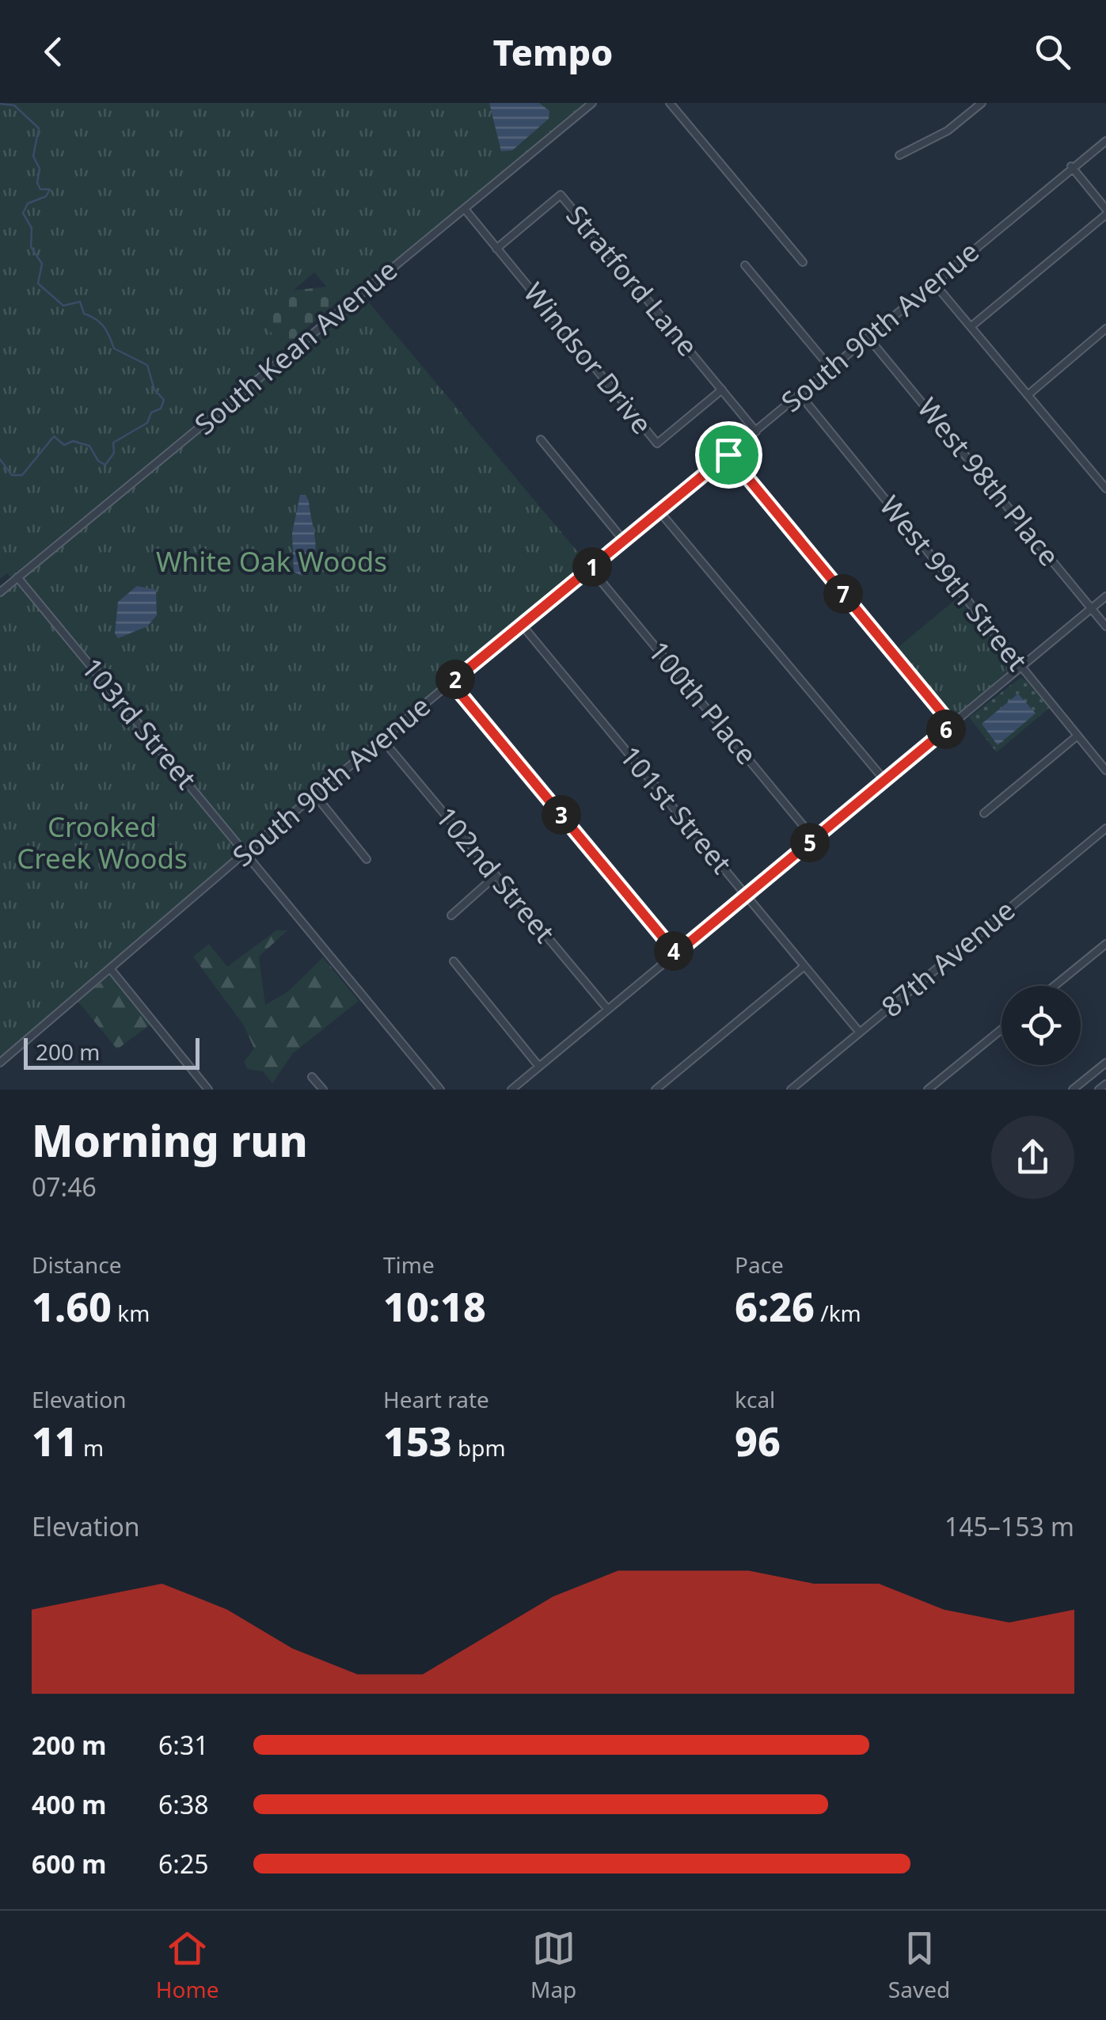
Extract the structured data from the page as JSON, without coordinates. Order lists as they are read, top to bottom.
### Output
{
  "streets": {
    "street": [
      "Stratford Lane",
      "South 90th Avenue",
      "South Kean Avenue",
      "Windsor Drive",
      "West 98th Place",
      "West 99th Street",
      "100th Place",
      "103rd Street",
      "101st Street",
      "102nd Street",
      "87th Avenue"
    ]
  },
  "crossings": [
    ["Stratford Lane", "South 90th Avenue"],
    ["Stratford Lane", "Windsor Drive"],
    ["South 90th Avenue", "West 98th Place"],
    ["South 90th Avenue", "West 99th Street"],
    ["South 90th Avenue", "100th Place"],
    ["South 90th Avenue", "103rd Street"],
    ["South 90th Avenue", "101st Street"],
    ["South 90th Avenue", "102nd Street"],
    ["South Kean Avenue", "Windsor Drive"],
    ["South Kean Avenue", "103rd Street"],
    ["101st Street", "87th Avenue"]
  ],
  "parks": ["White Oak Woods", "Crooked Creek Woods"],
  "scale_bar": "200 m",
  "page": {
    "header": "Tempo",
    "pins": [
      "1",
      "7",
      "2",
      "6",
      "3",
      "5",
      "4"
    ],
    "scale": "200 m",
    "heading": ["Morning run", "07:46"],
    "stats": [
      ["Distance", "1.60 km"],
      ["Time", "10:18"],
      ["Pace", "6:26 /km"],
      ["Elevation", "11 m"],
      ["Heart rate", "153 bpm"],
      ["kcal", "96"]
    ],
    "chart": ["Elevation", "145–153 m"],
    "list": [
      {
        "name": "200 m",
        "note": "6:31"
      },
      {
        "name": "400 m",
        "note": "6:38"
      },
      {
        "name": "600 m",
        "note": "6:25"
      }
    ],
    "tabs": ["Home", "Map", "Saved"]
  }
}
